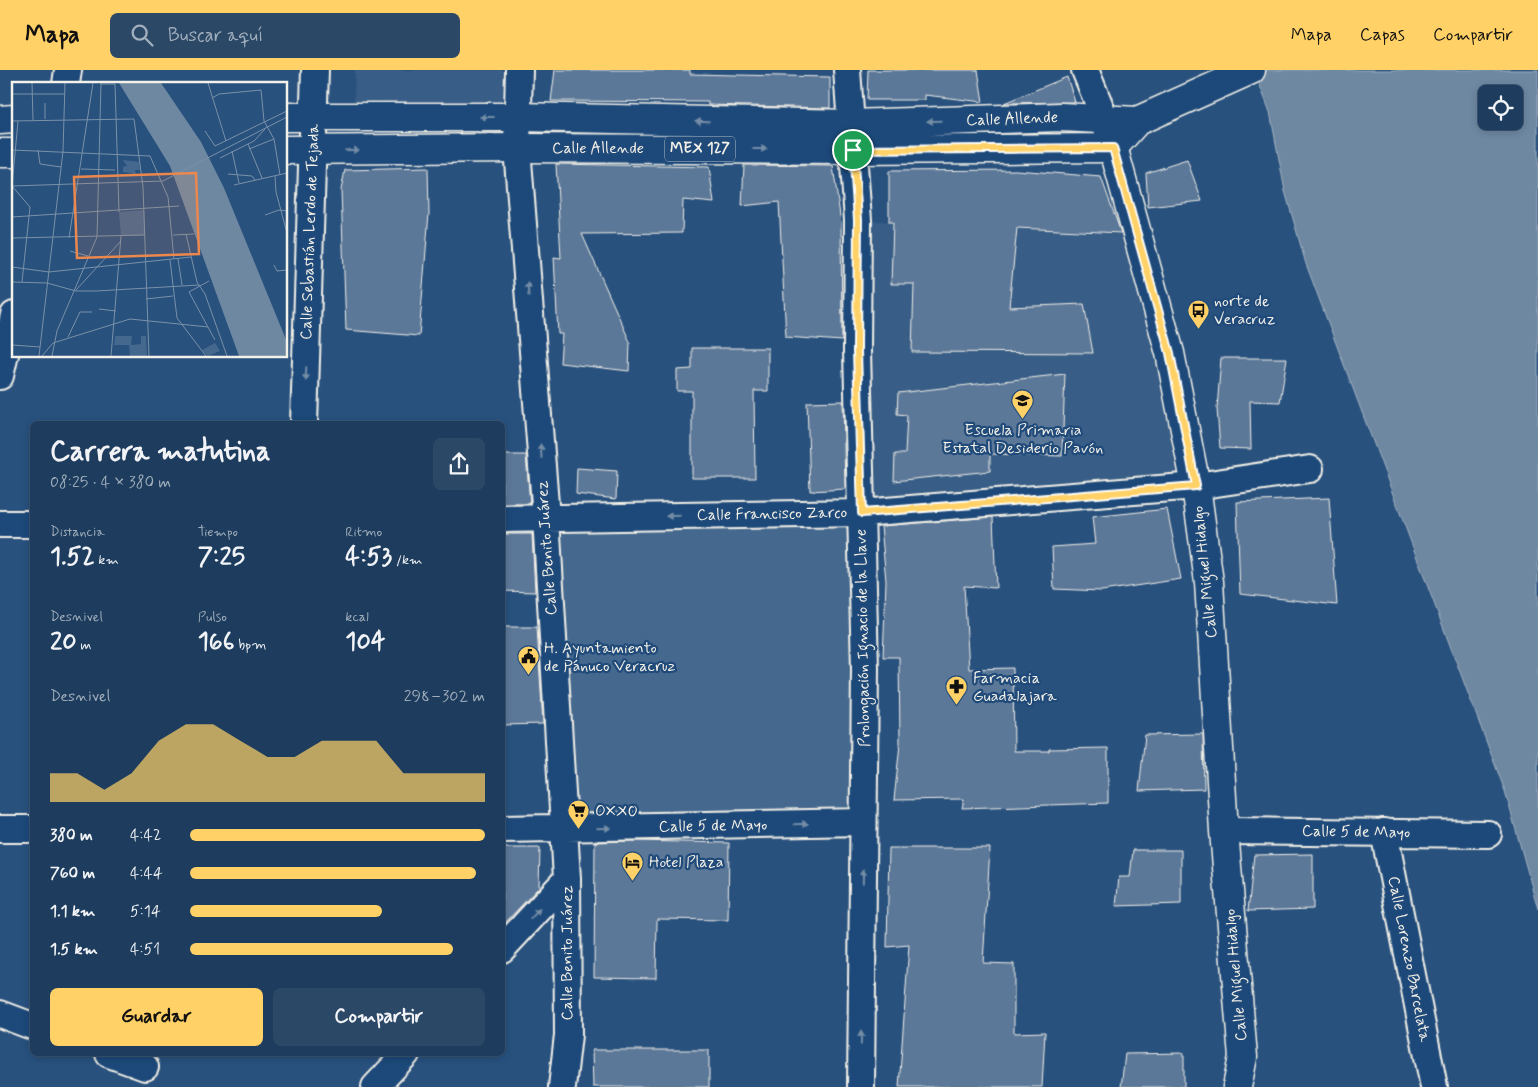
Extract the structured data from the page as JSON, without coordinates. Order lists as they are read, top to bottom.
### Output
{
  "streets": {
    "main road": ["Calle Allende", "MEX 127", "Calle Miguel Hidalgo"],
    "street": [
      "Calle Sebastián Lerdo de Tejada",
      "Calle Francisco Zarco",
      "Calle Benito Juárez",
      "Prolongación Ignacio de la Llave",
      "Calle 5 de Mayo",
      "Calle Lorenzo Barcelata"
    ]
  },
  "crossings": [
    ["Calle Allende", "Calle Sebastián Lerdo de Tejada"],
    ["Calle Allende", "Calle Benito Juárez"],
    ["Calle Allende", "Calle Miguel Hidalgo"],
    ["Calle Allende", "Prolongación Ignacio de la Llave"],
    ["Calle Francisco Zarco", "Calle Benito Juárez"],
    ["Calle Francisco Zarco", "Calle Miguel Hidalgo"],
    ["Calle Francisco Zarco", "Prolongación Ignacio de la Llave"],
    ["Calle Benito Juárez", "Calle 5 de Mayo"],
    ["Calle Miguel Hidalgo", "Calle 5 de Mayo"],
    ["Prolongación Ignacio de la Llave", "Calle 5 de Mayo"],
    ["Calle 5 de Mayo", "Calle Lorenzo Barcelata"]
  ],
  "one_way": [
    "Calle Sebastián Lerdo de Tejada",
    "Calle Francisco Zarco",
    "Calle Benito Juárez",
    "Calle 5 de Mayo"
  ],
  "places": {
    "bus stop": ["norte de Veracruz"],
    "school or university": ["Escuela Primaria Estatal Desiderio Pavón"],
    "public building": ["H. Ayuntamiento de Pánuco Veracruz"],
    "pharmacy": ["Farmacia Guadalajara"],
    "supermarket": ["OXXO"],
    "hotel": ["Hotel Plaza"]
  },
  "page": {
    "header": "Mapa",
    "search": "Buscar aquí",
    "nav": ["Mapa", "Capas", "Compartir"],
    "heading": ["Carrera matutina", "08:25 · 4 × 380 m"],
    "stats": [
      ["Distancia", "1.52 km"],
      ["Tiempo", "7:25"],
      ["Ritmo", "4:53 /km"],
      ["Desnivel", "20 m"],
      ["Pulso", "166 bpm"],
      ["kcal", "104"]
    ],
    "chart": ["Desnivel", "298–302 m"],
    "list": [
      {
        "name": "380 m",
        "note": "4:42"
      },
      {
        "name": "760 m",
        "note": "4:44"
      },
      {
        "name": "1.1 km",
        "note": "5:14"
      },
      {
        "name": "1.5 km",
        "note": "4:51"
      }
    ],
    "buttons": ["Guardar", "Compartir"]
  }
}
